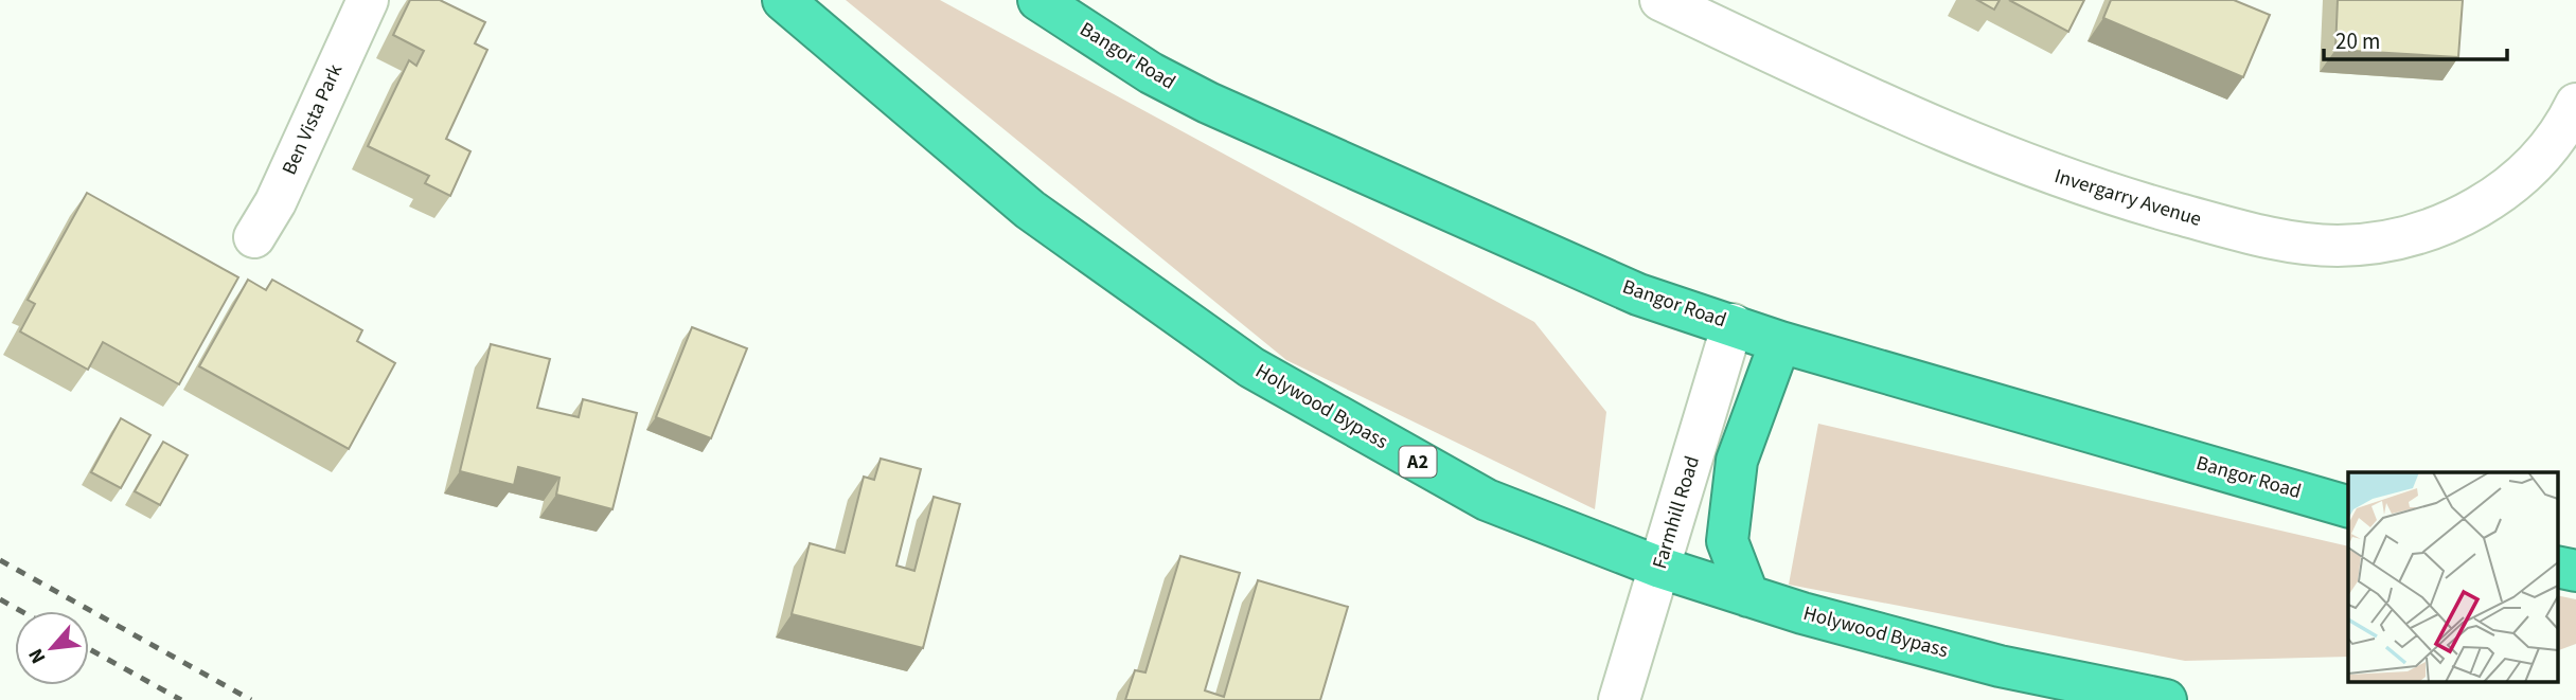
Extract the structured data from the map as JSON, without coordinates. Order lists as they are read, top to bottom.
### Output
{
  "streets": {
    "highway": ["Bangor Road", "Holywood Bypass", "A2"],
    "street": ["Ben Vista Park", "Invergarry Avenue", "Farmhill Road"]
  },
  "crossings": [
    ["Bangor Road", "Farmhill Road"],
    ["Holywood Bypass", "Farmhill Road"]
  ],
  "scale_bar": "20 m",
  "north": "bottom left"
}
